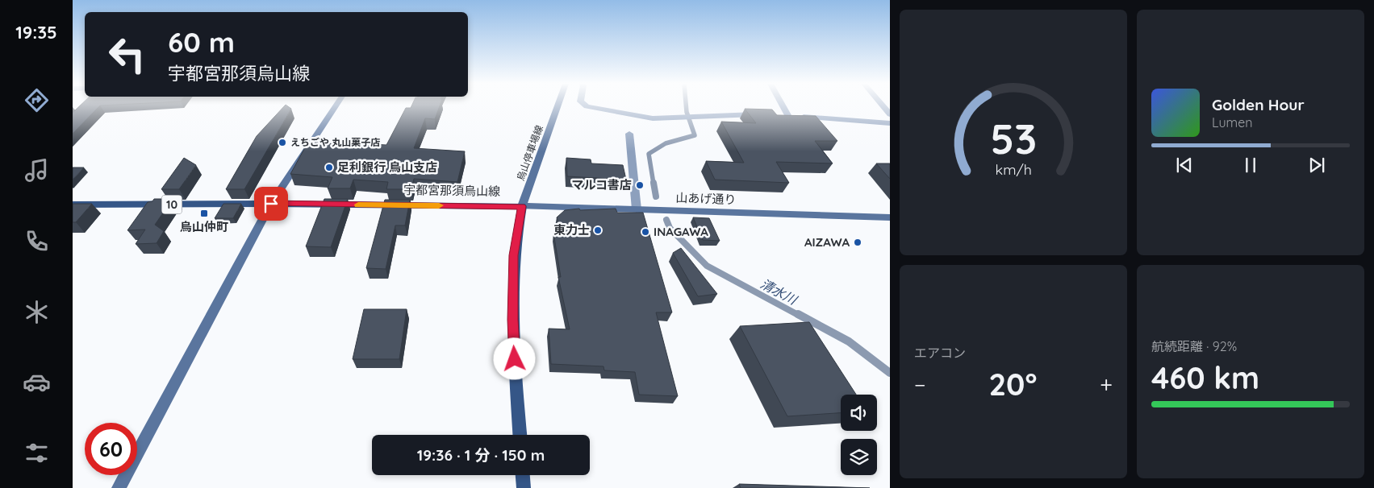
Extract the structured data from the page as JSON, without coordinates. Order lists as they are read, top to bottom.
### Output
{
  "streets": {
    "main road": [
      "烏山停車場線",
      "宇都宮那須烏山線",
      "山あげ通り",
      "10"
    ]
  },
  "crossings": [
    ["烏山停車場線", "宇都宮那須烏山線"],
    ["烏山停車場線", "山あげ通り"],
    ["宇都宮那須烏山線", "山あげ通り"]
  ],
  "water": ["清水川"],
  "places": {
    "other": [
      "えちごや 丸山菓子店",
      "足利銀行 烏山支店",
      "マルコ書店",
      "東力士",
      "INAGAWA",
      "AIZAWA"
    ],
    "transit": ["烏山仲町"]
  },
  "page": {
    "tabs": "19:35",
    "turn": ["60 m", "宇都宮那須烏山線"],
    "song": ["Golden Hour", "Lumen"],
    "tile": [
      "エアコン",
      ["航続距離 · 92%", "460 km"]
    ],
    "heat": ["−", "20°", "+"],
    "limit": "60",
    "trip": "19:36 · 1 分 · 150 m",
    "gauge": ["53", "km/h"]
  }
}
